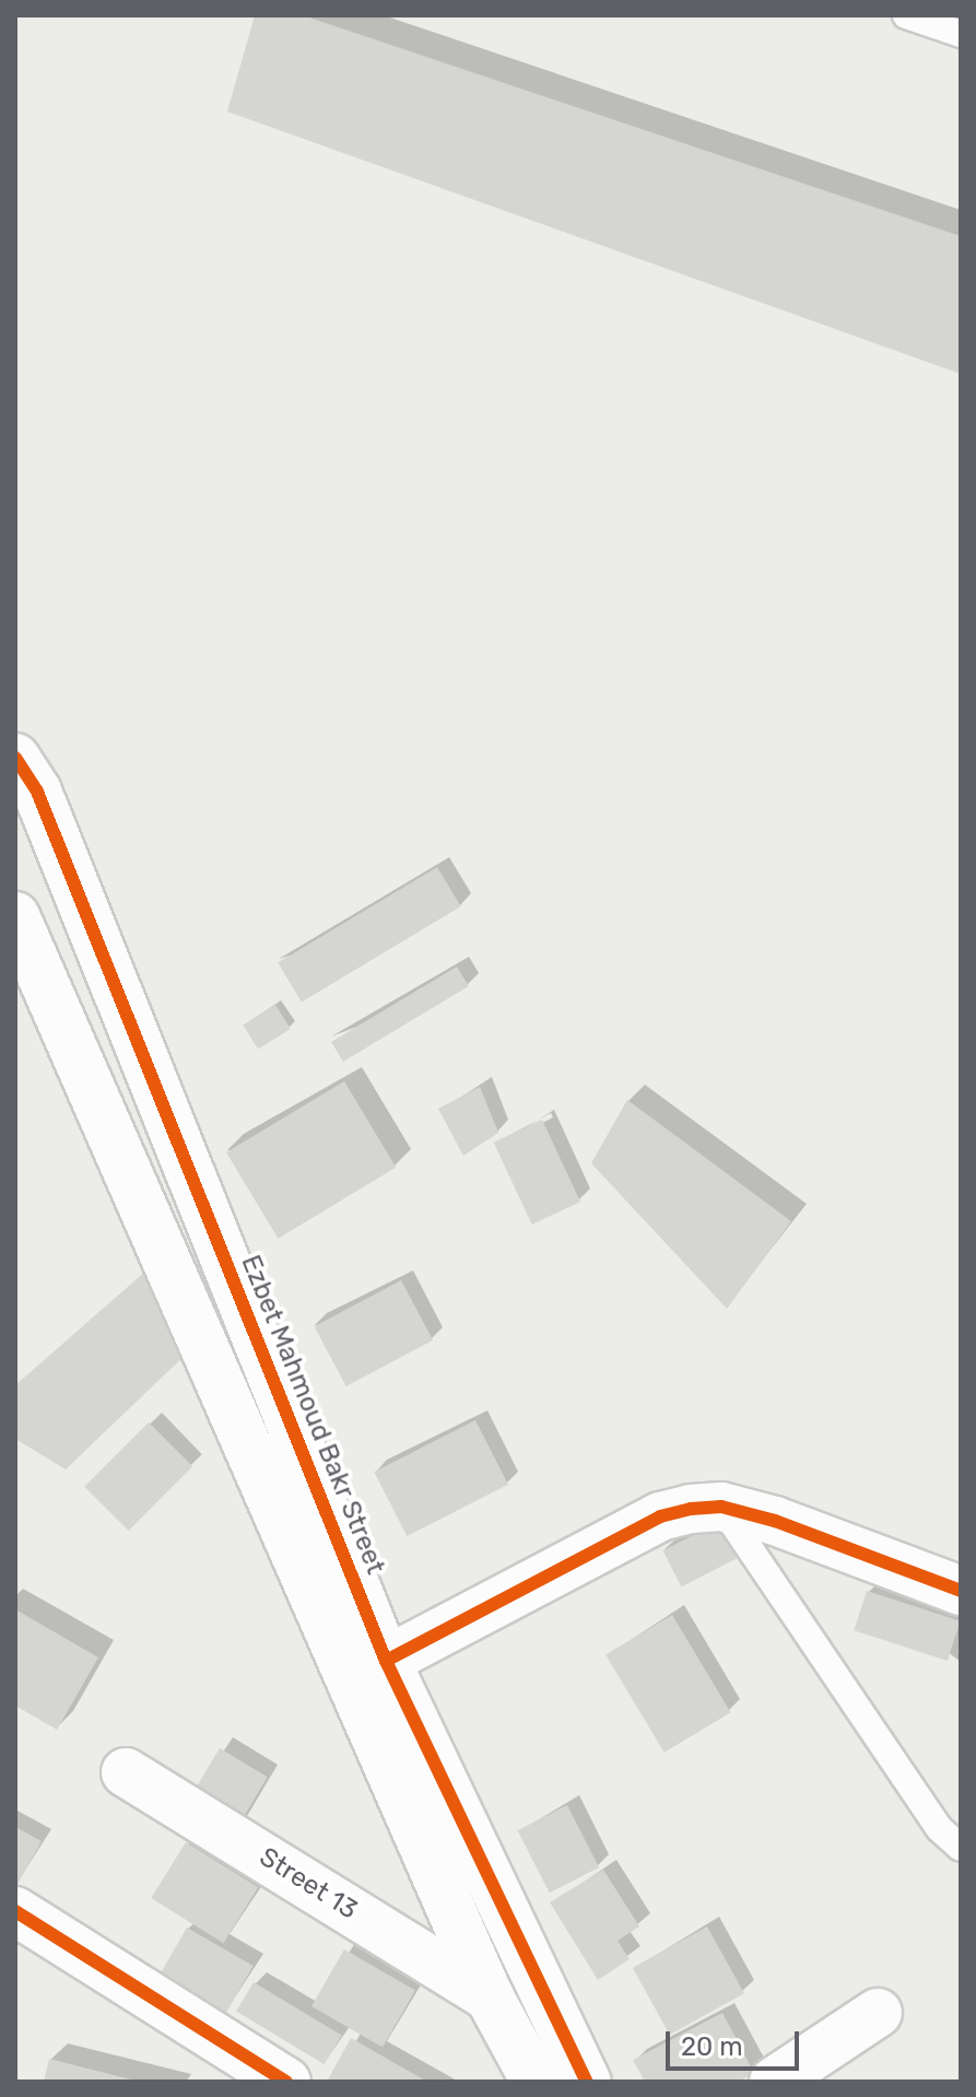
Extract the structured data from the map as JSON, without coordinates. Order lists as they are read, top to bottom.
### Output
{
  "streets": {
    "street": ["Ezbet Mahmoud Bakr Street", "Street 13"]
  },
  "scale_bar": "20 m"
}
